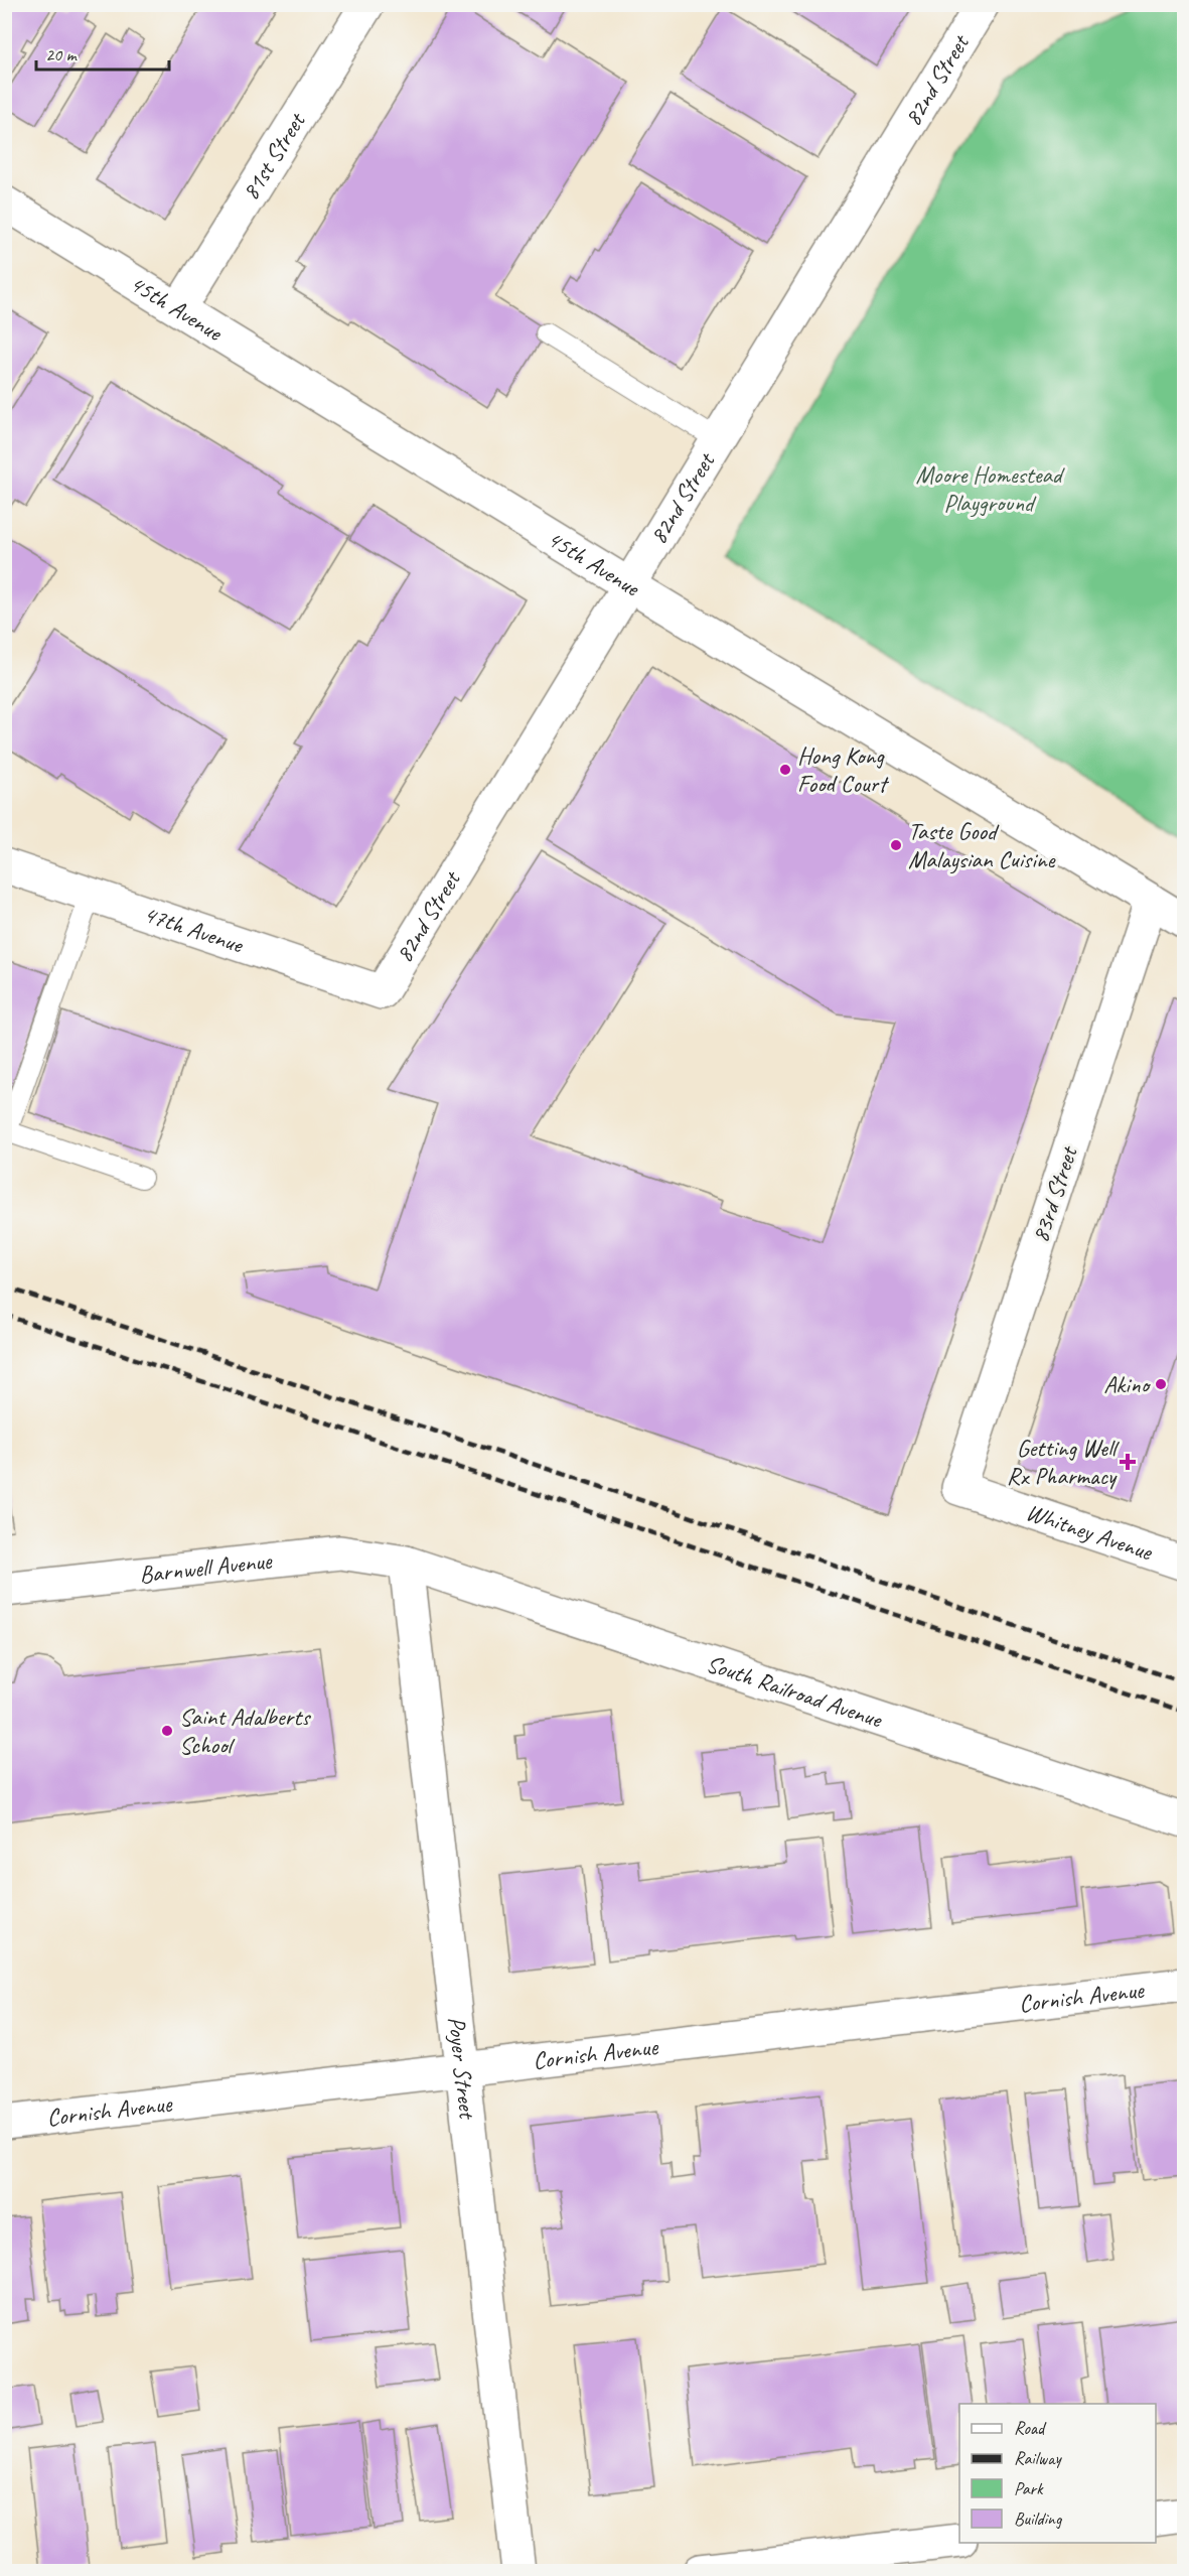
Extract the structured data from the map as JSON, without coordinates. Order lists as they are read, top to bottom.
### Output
{
  "streets": {
    "street": [
      "82nd Street",
      "81st Street",
      "45th Avenue",
      "47th Avenue",
      "83rd Street",
      "Whitney Avenue",
      "Barnwell Avenue",
      "South Railroad Avenue",
      "Cornish Avenue",
      "Poyer Street"
    ]
  },
  "crossings": [
    ["82nd Street", "45th Avenue"],
    ["82nd Street", "47th Avenue"],
    ["81st Street", "45th Avenue"],
    ["45th Avenue", "83rd Street"],
    ["83rd Street", "Whitney Avenue"],
    ["Barnwell Avenue", "South Railroad Avenue"],
    ["Barnwell Avenue", "Poyer Street"],
    ["South Railroad Avenue", "Poyer Street"],
    ["Cornish Avenue", "Poyer Street"]
  ],
  "parks": ["Moore Homestead Playground"],
  "places": {
    "other": [
      "Hong Kong Food Court",
      "Taste Good Malaysian Cuisine",
      "Akino",
      "Saint Adalberts School"
    ],
    "health": ["Getting Well Rx Pharmacy"]
  },
  "legend": [
    "Road",
    "Railway",
    "Park",
    "Building"
  ],
  "scale_bar": "20 m"
}
